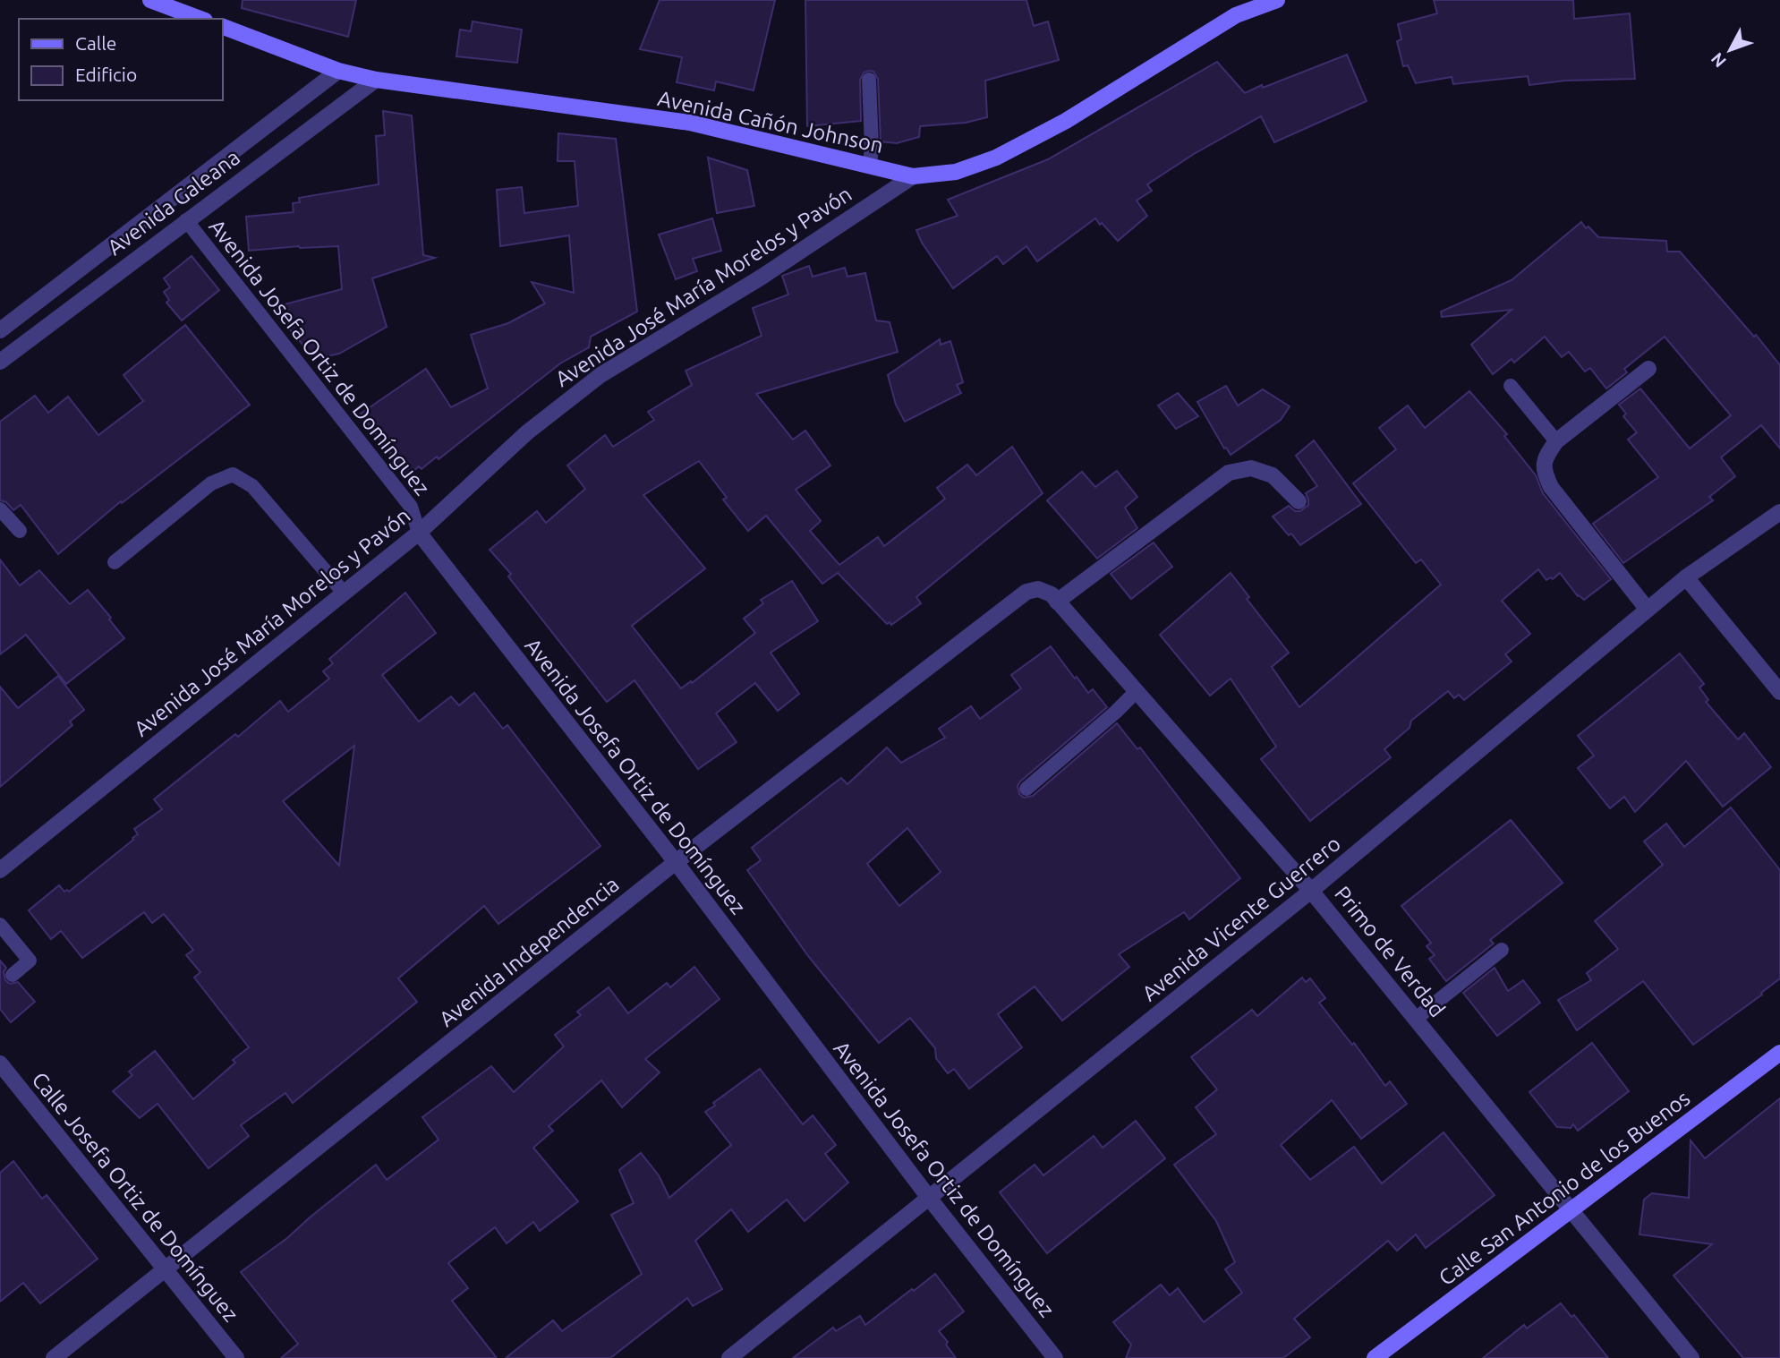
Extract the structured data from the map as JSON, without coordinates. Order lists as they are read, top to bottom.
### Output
{
  "streets": {
    "main road": ["Avenida Cañón Johnson", "Calle San Antonio de los Buenos"],
    "street": [
      "Avenida Galeana",
      "Avenida José María Morelos y Pavón",
      "Avenida Josefa Ortiz de Domínguez",
      "Avenida Vicente Guerrero",
      "Avenida Independencia",
      "Primo de Verdad",
      "Calle Josefa Ortiz de Domínguez"
    ]
  },
  "crossings": [
    ["Avenida Cañón Johnson", "Avenida Galeana"],
    ["Avenida Cañón Johnson", "Avenida José María Morelos y Pavón"],
    ["Avenida Galeana", "Avenida Josefa Ortiz de Domínguez"],
    ["Avenida José María Morelos y Pavón", "Avenida Josefa Ortiz de Domínguez"],
    ["Avenida Josefa Ortiz de Domínguez", "Avenida Vicente Guerrero"],
    ["Avenida Josefa Ortiz de Domínguez", "Avenida Independencia"],
    ["Avenida Vicente Guerrero", "Primo de Verdad"],
    ["Avenida Independencia", "Primo de Verdad"],
    ["Avenida Independencia", "Calle Josefa Ortiz de Domínguez"],
    ["Primo de Verdad", "Calle San Antonio de los Buenos"]
  ],
  "legend": ["Calle", "Edificio"],
  "north": "bottom left"
}
